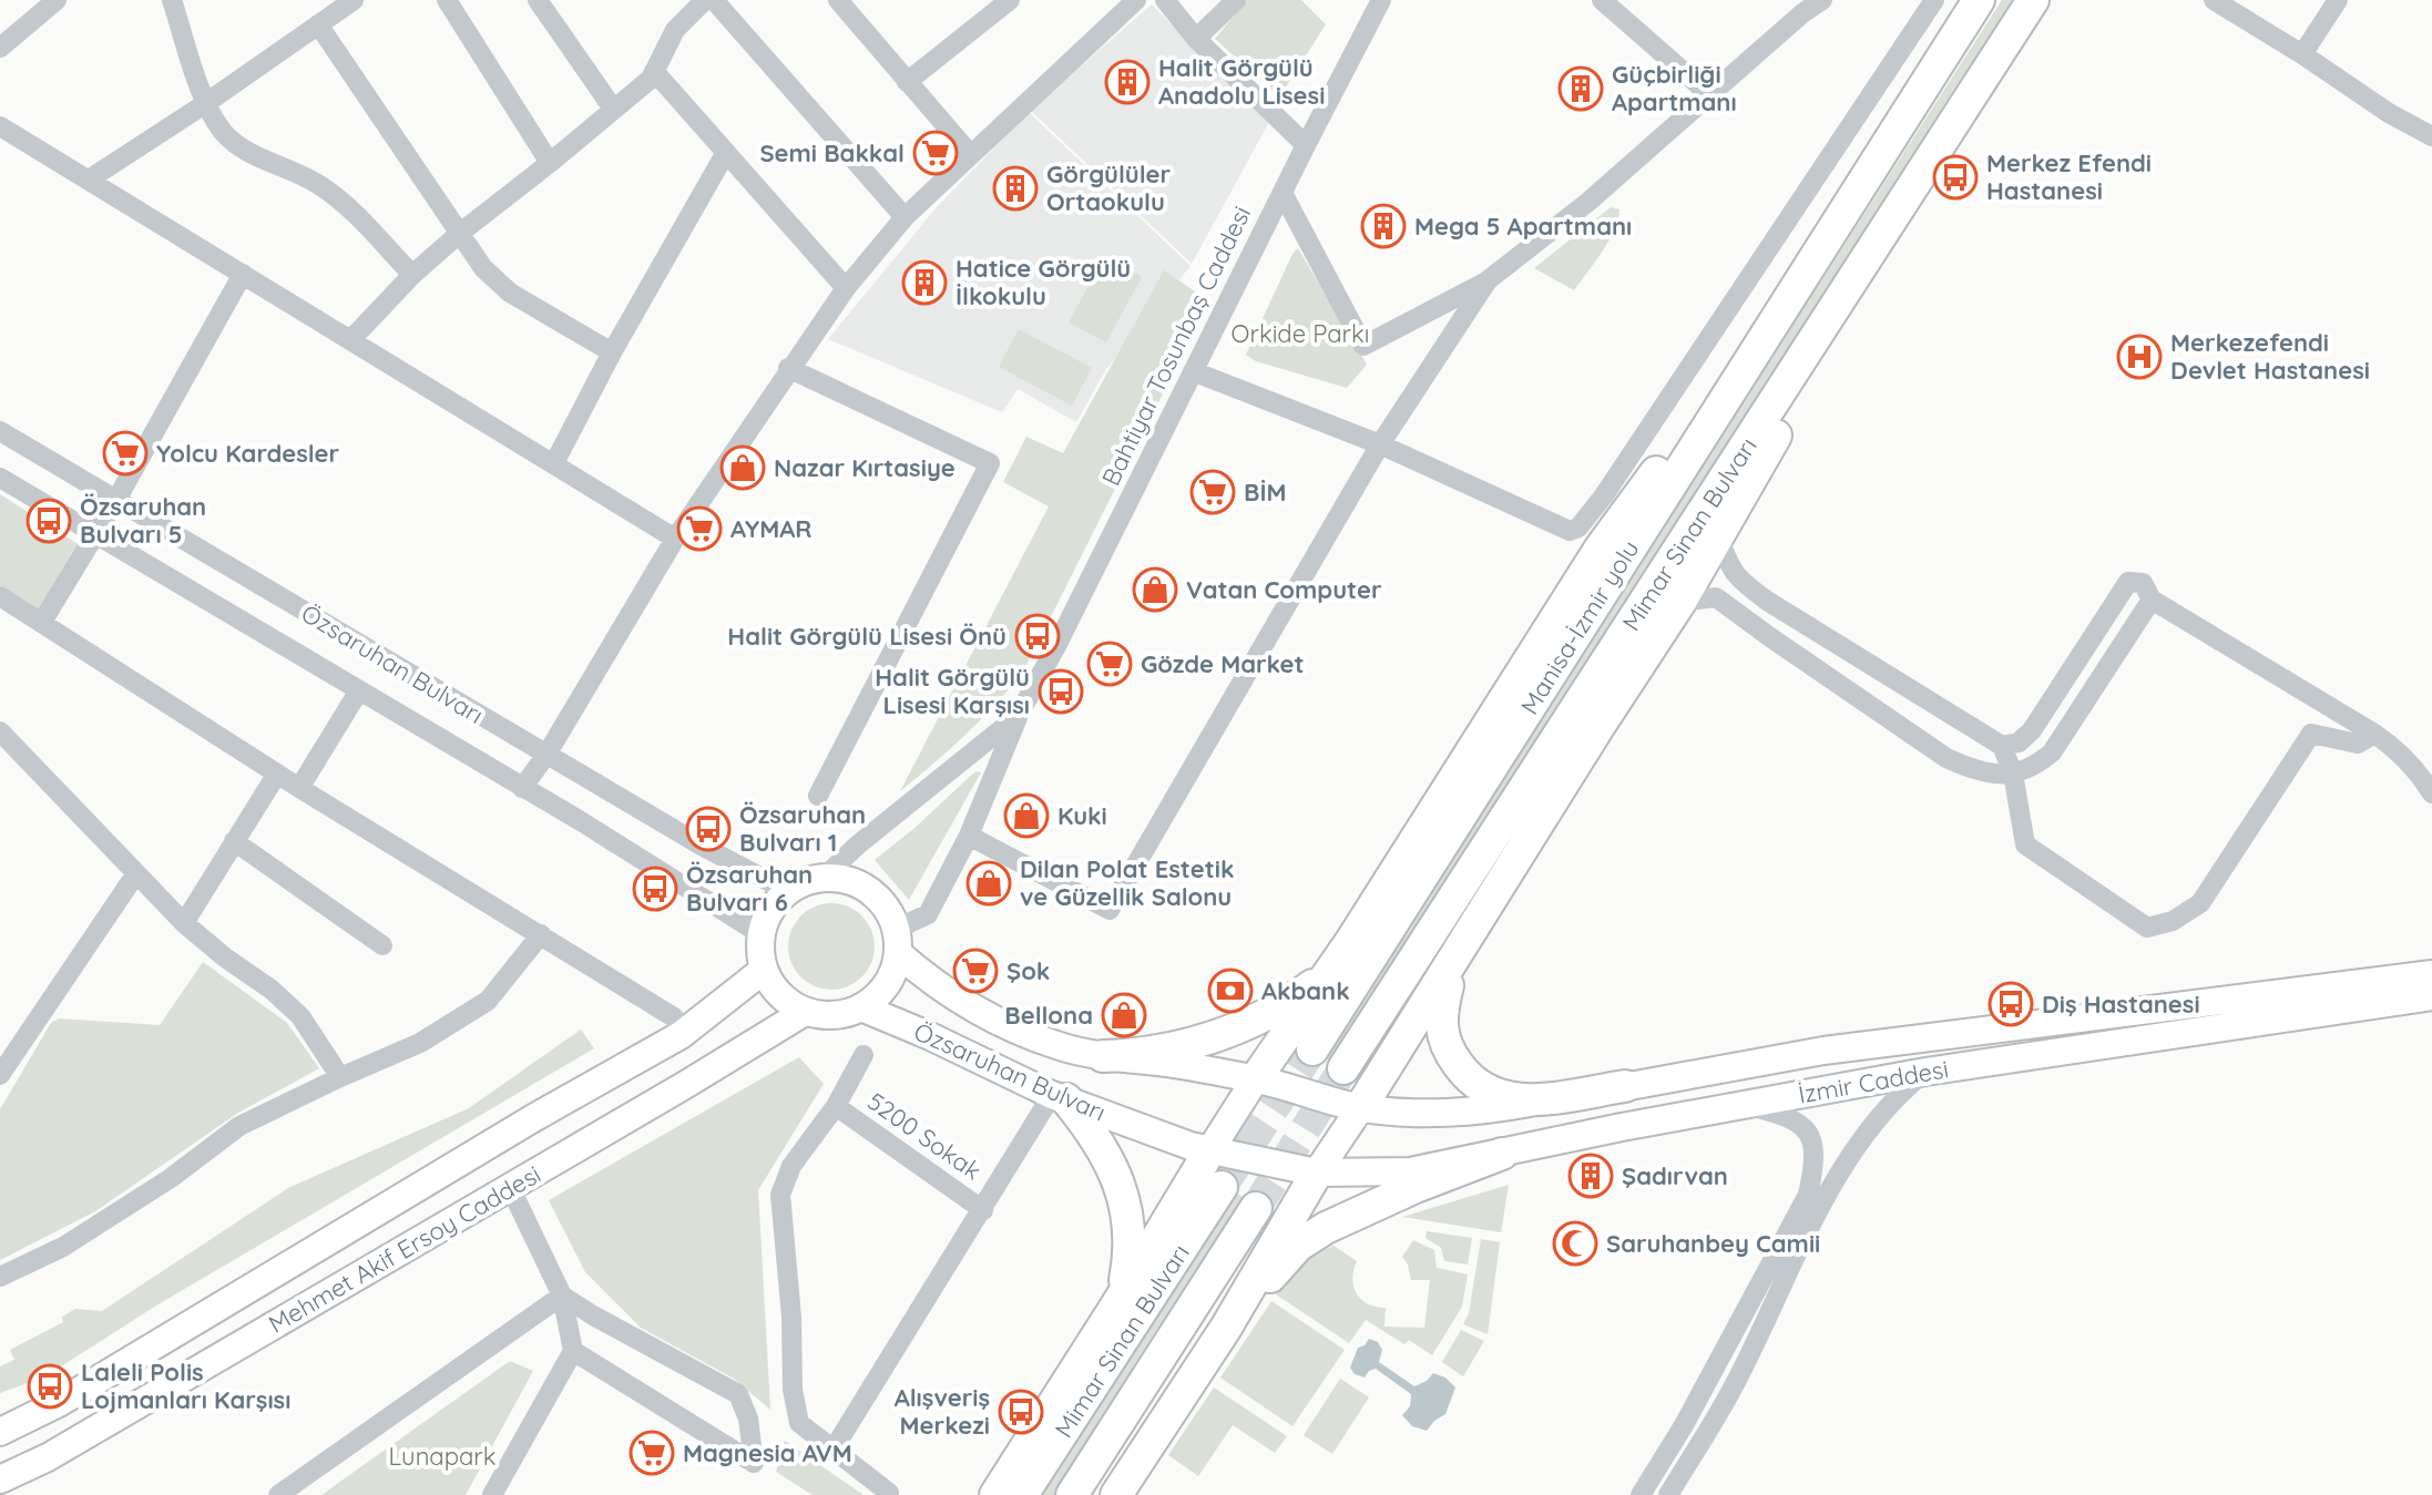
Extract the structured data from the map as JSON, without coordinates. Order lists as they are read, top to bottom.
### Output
{
  "streets": {
    "highway": ["Mimar Sinan Bulvarı", "Manisa-İzmir yolu"],
    "main road": ["Özsaruhan Bulvarı", "İzmir Caddesi", "Mehmet Akif Ersoy Caddesi"],
    "street": ["Bahtiyar Tosunbaş Caddesi", "5200 Sokak"]
  },
  "crossings": [
    ["Bahtiyar Tosunbaş Caddesi", "Özsaruhan Bulvarı"],
    ["Bahtiyar Tosunbaş Caddesi", "Mehmet Akif Ersoy Caddesi"],
    ["Özsaruhan Bulvarı", "İzmir Caddesi"],
    ["Özsaruhan Bulvarı", "Mehmet Akif Ersoy Caddesi"]
  ],
  "parks": ["Orkide Parkı", "Lunapark"],
  "places": {
    "building": [
      "Halit Görgülü Anadolu Lisesi",
      "Güçbirliği Apartmanı",
      "Görgülüler Ortaokulu",
      "Mega 5 Apartmanı",
      "Hatice Görgülü İlkokulu",
      "Şadırvan"
    ],
    "supermarket": [
      "Semi Bakkal",
      "Yolcu Kardesler",
      "BİM",
      "AYMAR",
      "Gözde Market",
      "Şok",
      "Magnesia AVM"
    ],
    "bus stop": [
      "Merkez Efendi Hastanesi",
      "Özsaruhan Bulvarı 5",
      "Halit Görgülü Lisesi Önü",
      "Halit Görgülü Lisesi Karşısı",
      "Özsaruhan Bulvarı 1",
      "Özsaruhan Bulvarı 6",
      "Diş Hastanesi",
      "Laleli Polis Lojmanları Karşısı",
      "Alışveriş Merkezi"
    ],
    "hospital": ["Merkezefendi Devlet Hastanesi"],
    "shop": [
      "Nazar Kırtasiye",
      "Vatan Computer",
      "Kuki",
      "Dilan Polat Estetik ve Güzellik Salonu",
      "Bellona"
    ],
    "bank": ["Akbank"],
    "mosque": ["Saruhanbey Camii"]
  }
}
